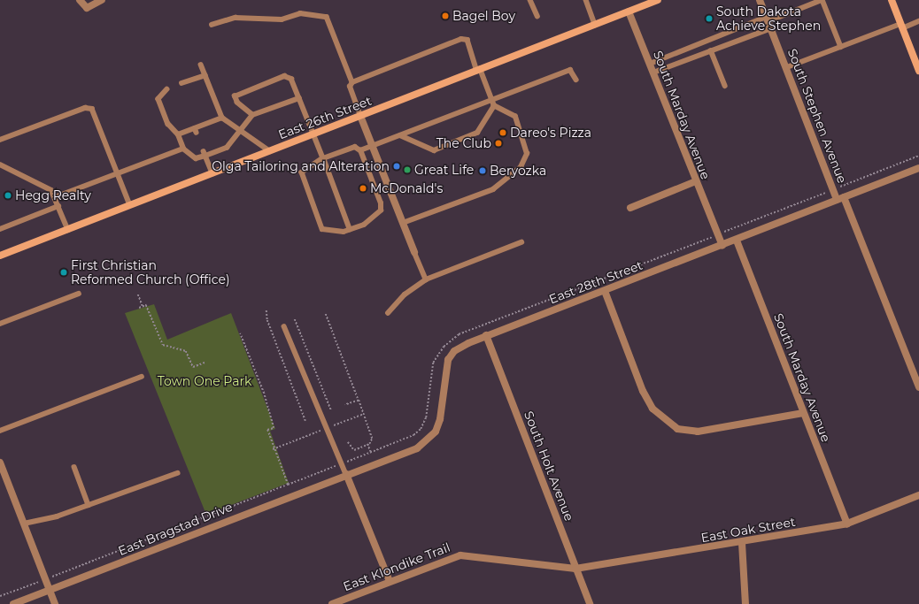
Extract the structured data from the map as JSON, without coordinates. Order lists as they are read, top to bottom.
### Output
{
  "streets": {
    "main road": ["East 26th Street"],
    "street": [
      "South Marday Avenue",
      "South Stephen Avenue",
      "East 28th Street",
      "South Holt Avenue",
      "East Bragstad Drive",
      "East Oak Street",
      "East Klondike Trail"
    ]
  },
  "crossings": [
    ["South Marday Avenue", "East 26th Street"],
    ["South Marday Avenue", "East 28th Street"],
    ["South Marday Avenue", "East Oak Street"],
    ["South Stephen Avenue", "East 28th Street"],
    ["East 28th Street", "South Holt Avenue"],
    ["East 28th Street", "East Bragstad Drive"],
    ["South Holt Avenue", "East Oak Street"],
    ["South Holt Avenue", "East Klondike Trail"],
    ["East Oak Street", "East Klondike Trail"]
  ],
  "parks": ["Town One Park"],
  "places": [
    "Bagel Boy",
    "South Dakota Achieve Stephen",
    "Dareo's Pizza",
    "The Club",
    "Olga Tailoring and Alteration",
    "Great Life",
    "Beryozka",
    "McDonald's",
    "Hegg Realty",
    "First Christian Reformed Church (Office)"
  ]
}
